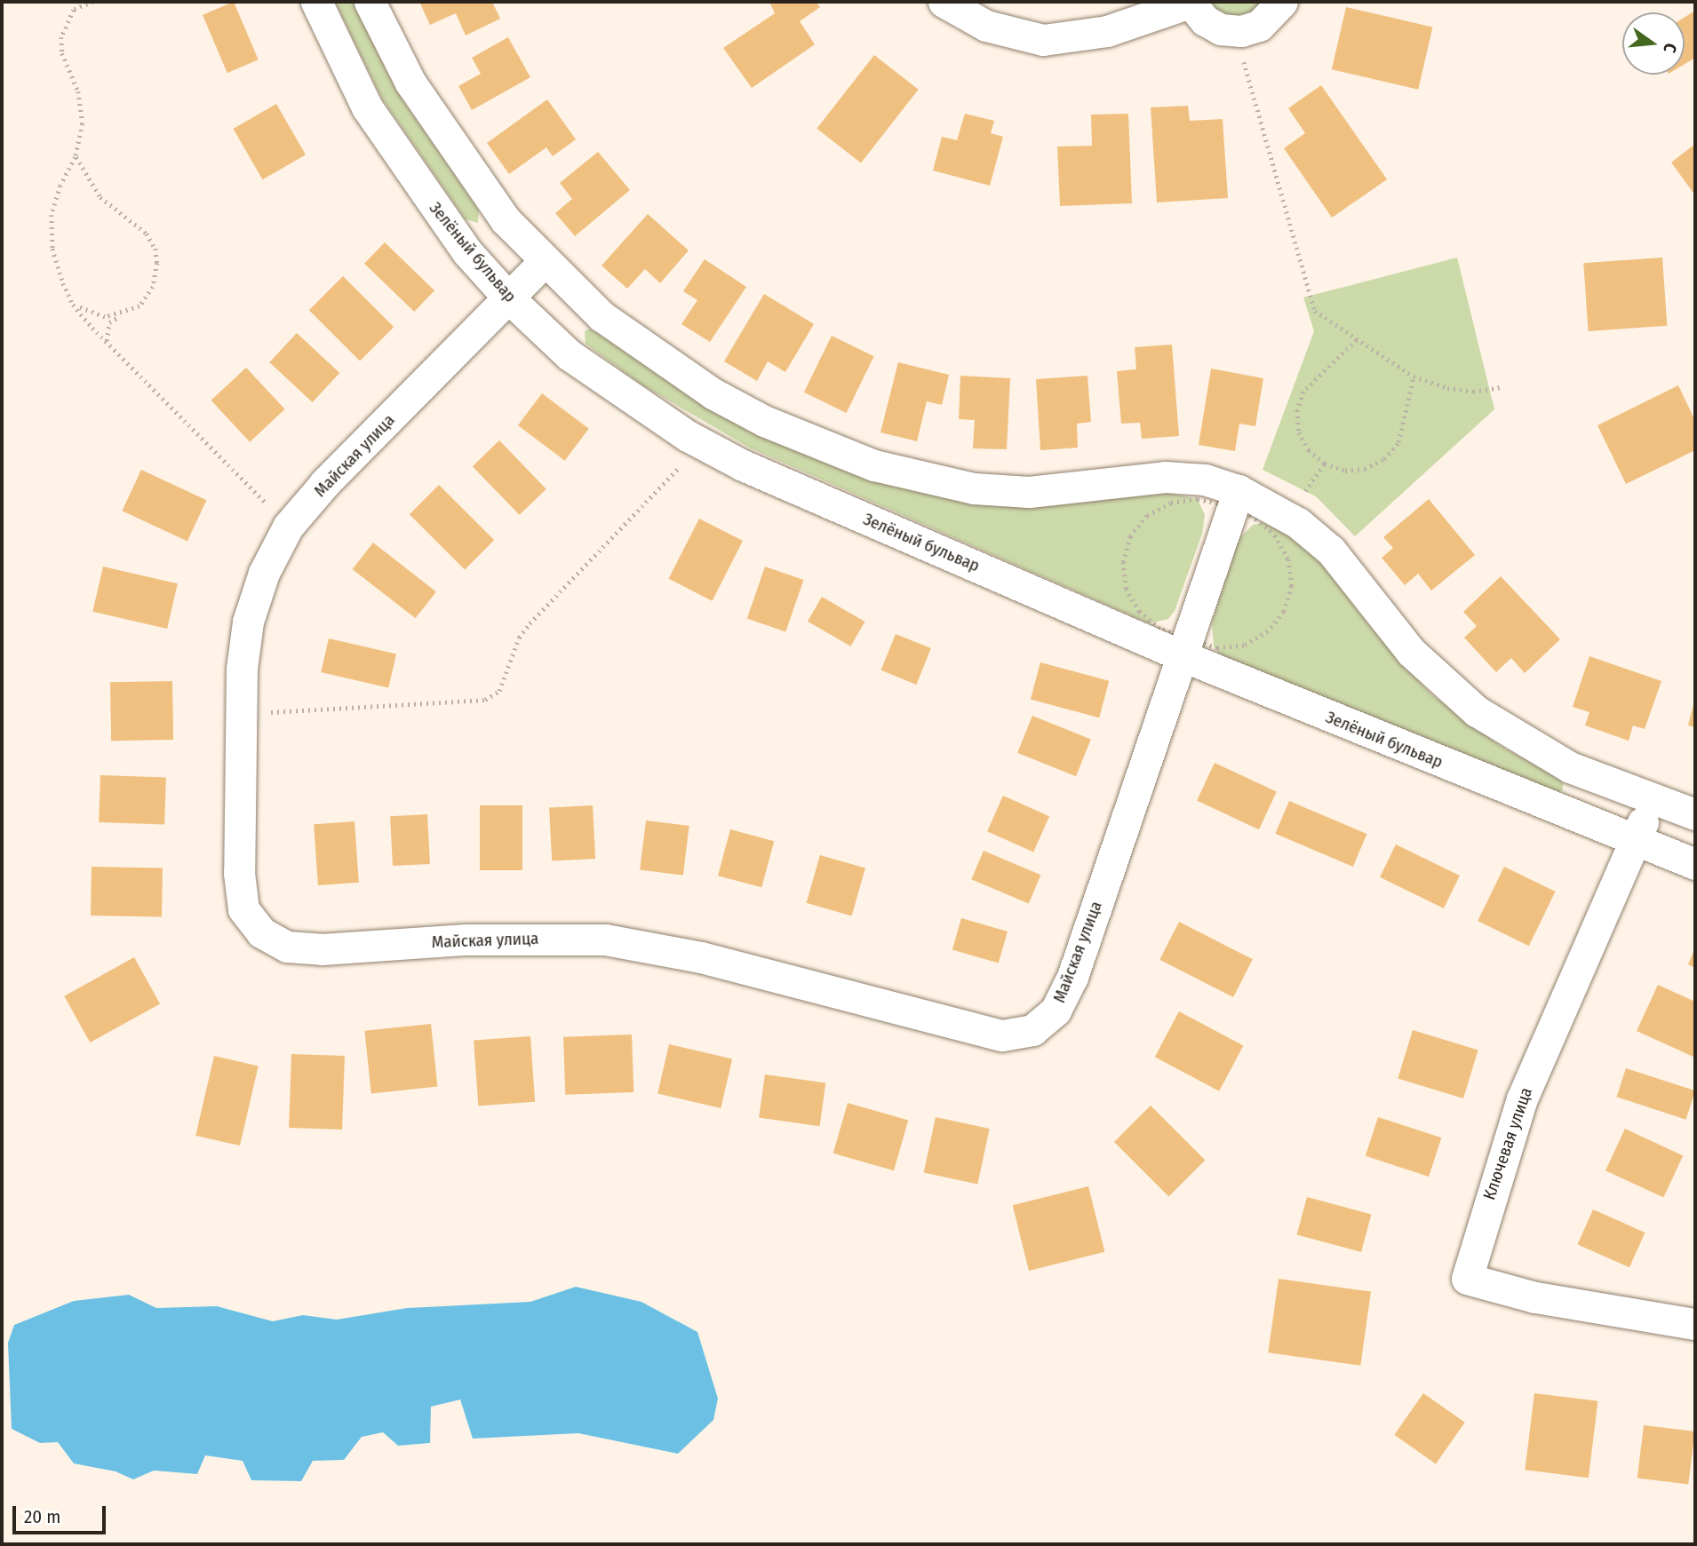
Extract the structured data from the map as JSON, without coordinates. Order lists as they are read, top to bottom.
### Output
{
  "streets": {
    "street": ["Зелёный бульвар", "Майская улица", "Ключевая улица"]
  },
  "crossings": [
    ["Зелёный бульвар", "Майская улица"],
    ["Зелёный бульвар", "Ключевая улица"]
  ],
  "scale_bar": "20 m",
  "north": "right"
}
